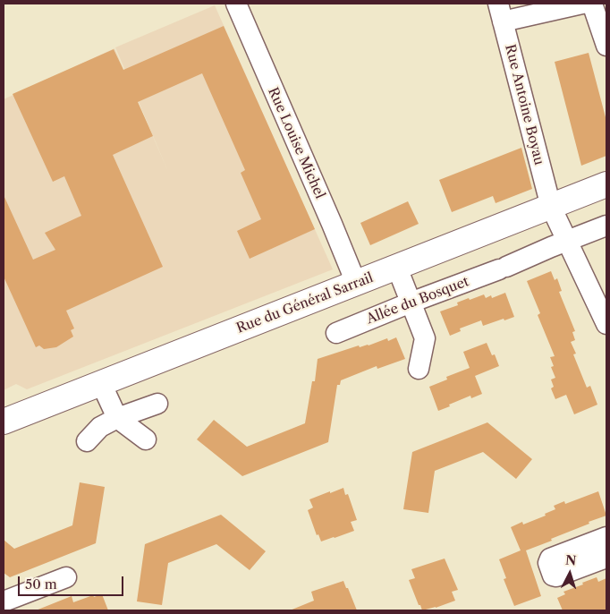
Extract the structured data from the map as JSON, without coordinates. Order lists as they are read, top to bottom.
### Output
{
  "streets": {
    "main road": ["Rue du Général Sarrail"],
    "street": ["Rue Antoine Boyau", "Rue Louise Michel", "Allée du Bosquet"]
  },
  "crossings": [
    ["Rue Antoine Boyau", "Allée du Bosquet"],
    ["Rue Antoine Boyau", "Rue du Général Sarrail"],
    ["Rue Louise Michel", "Rue du Général Sarrail"]
  ],
  "scale_bar": "50 m",
  "north": "top"
}
